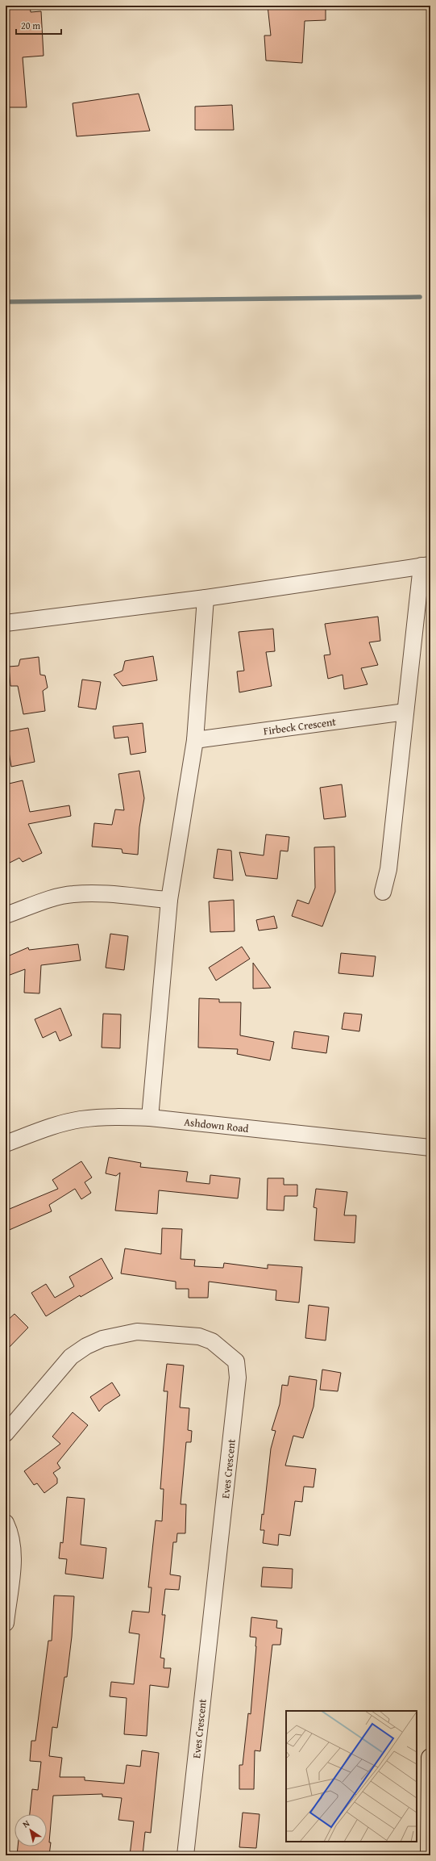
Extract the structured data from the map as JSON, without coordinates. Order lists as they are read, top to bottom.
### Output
{
  "streets": {
    "street": ["Firbeck Crescent", "Ashdown Road", "Eves Crescent"]
  },
  "scale_bar": "20 m",
  "north": "top left"
}
